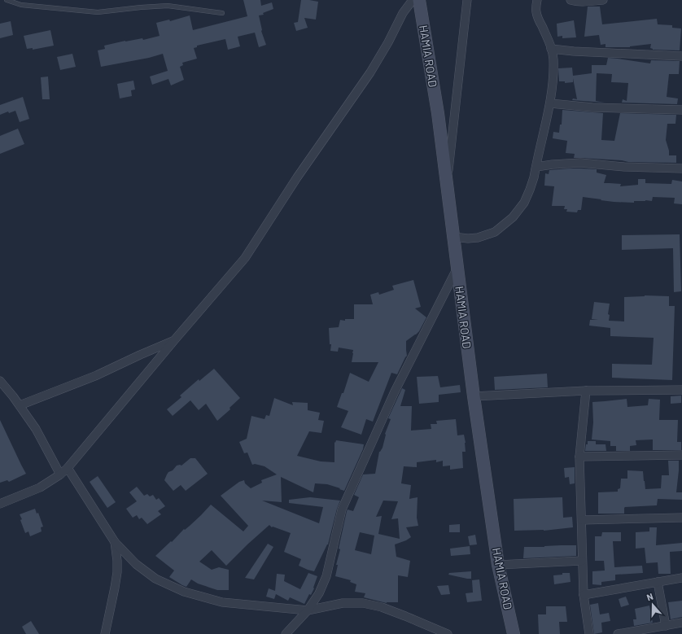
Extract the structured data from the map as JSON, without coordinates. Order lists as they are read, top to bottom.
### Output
{
  "streets": {
    "street": ["HAMIA ROAD"]
  },
  "north": "top"
}
